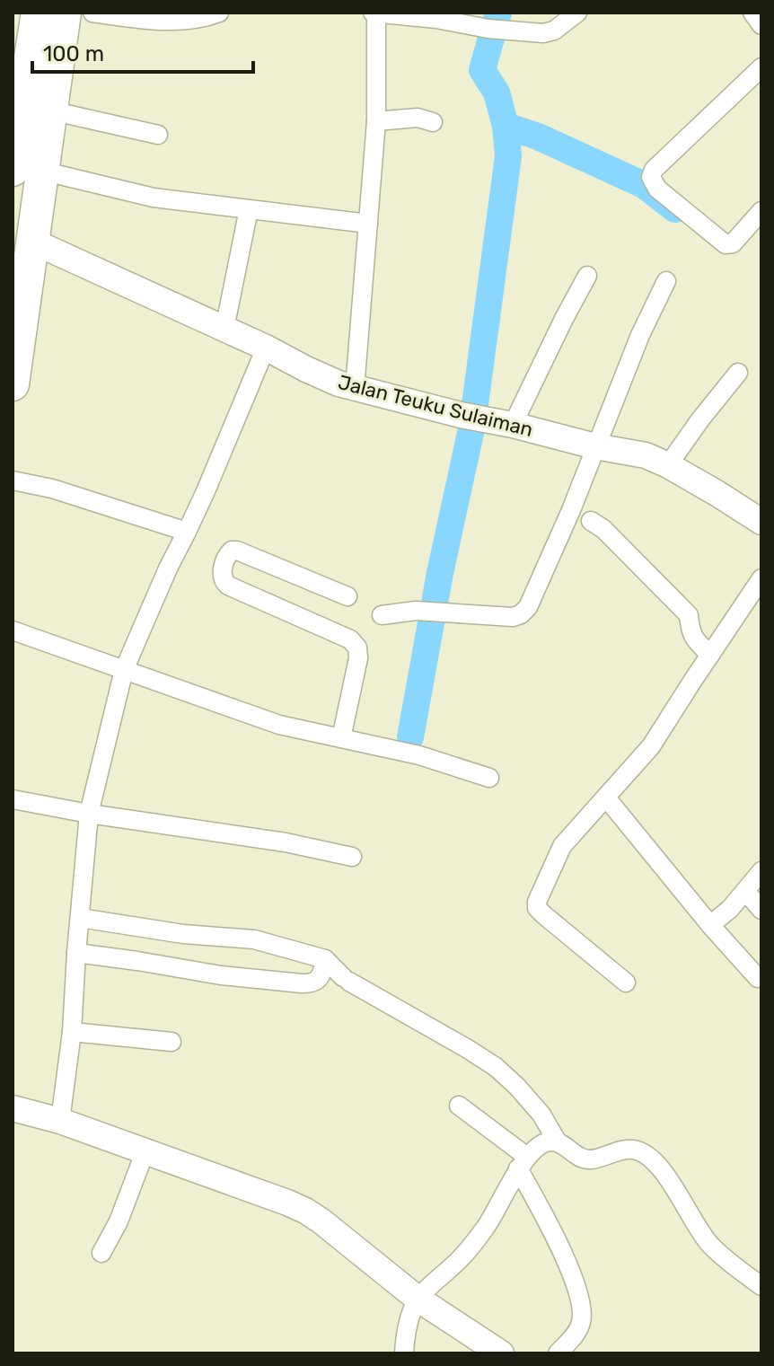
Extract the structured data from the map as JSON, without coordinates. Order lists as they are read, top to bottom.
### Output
{
  "streets": {
    "street": ["Jalan Teuku Sulaiman"]
  },
  "scale_bar": "100 m"
}
